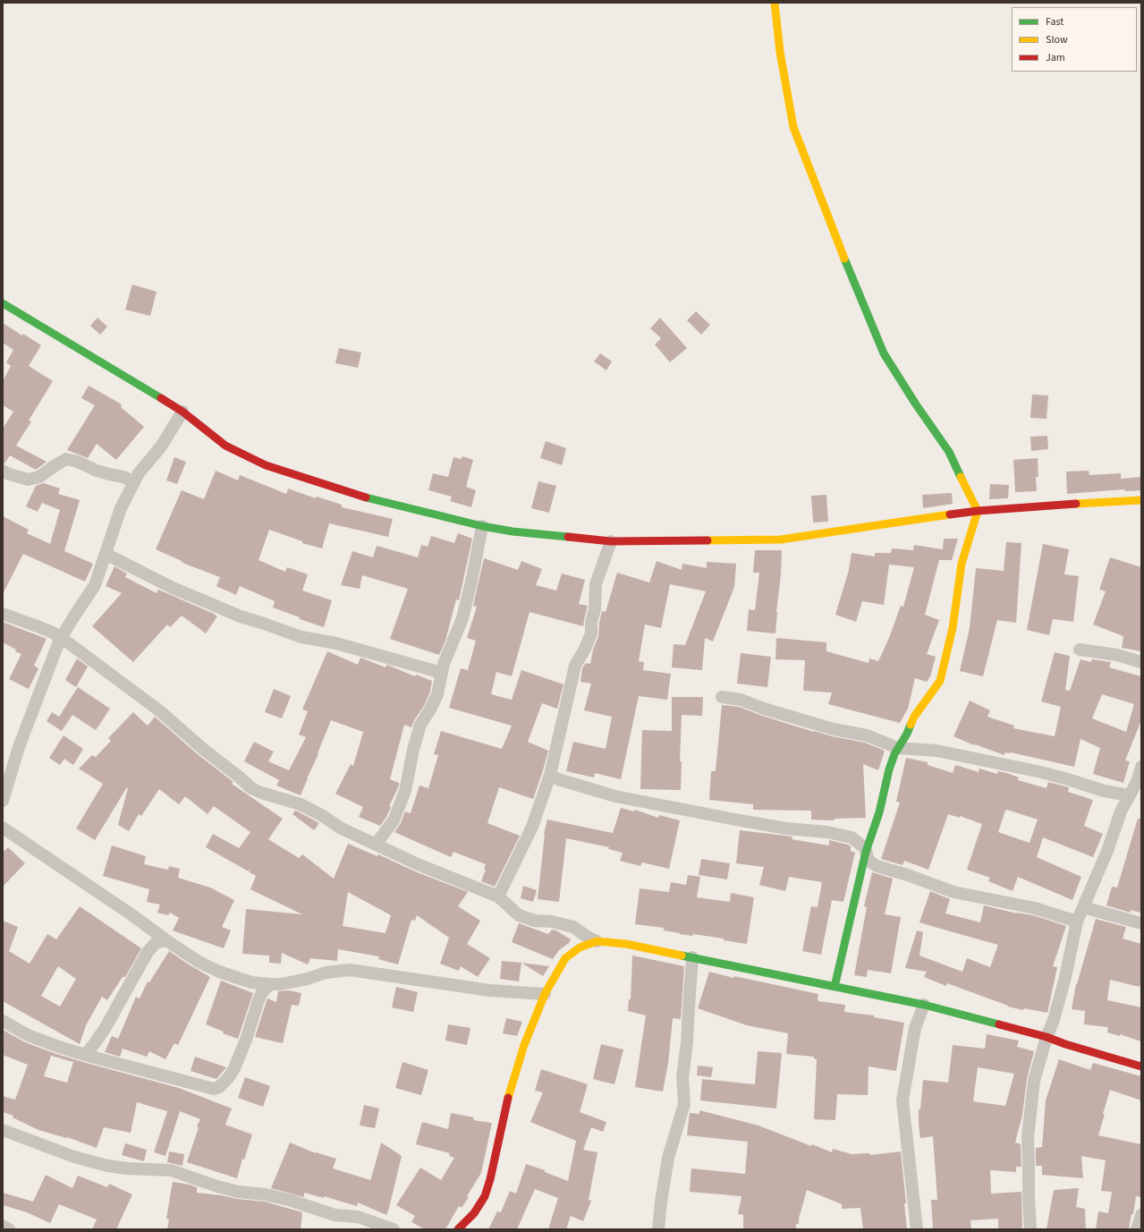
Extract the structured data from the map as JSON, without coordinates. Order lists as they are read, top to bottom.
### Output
{
  "legend": ["Fast", "Slow", "Jam"]
}
